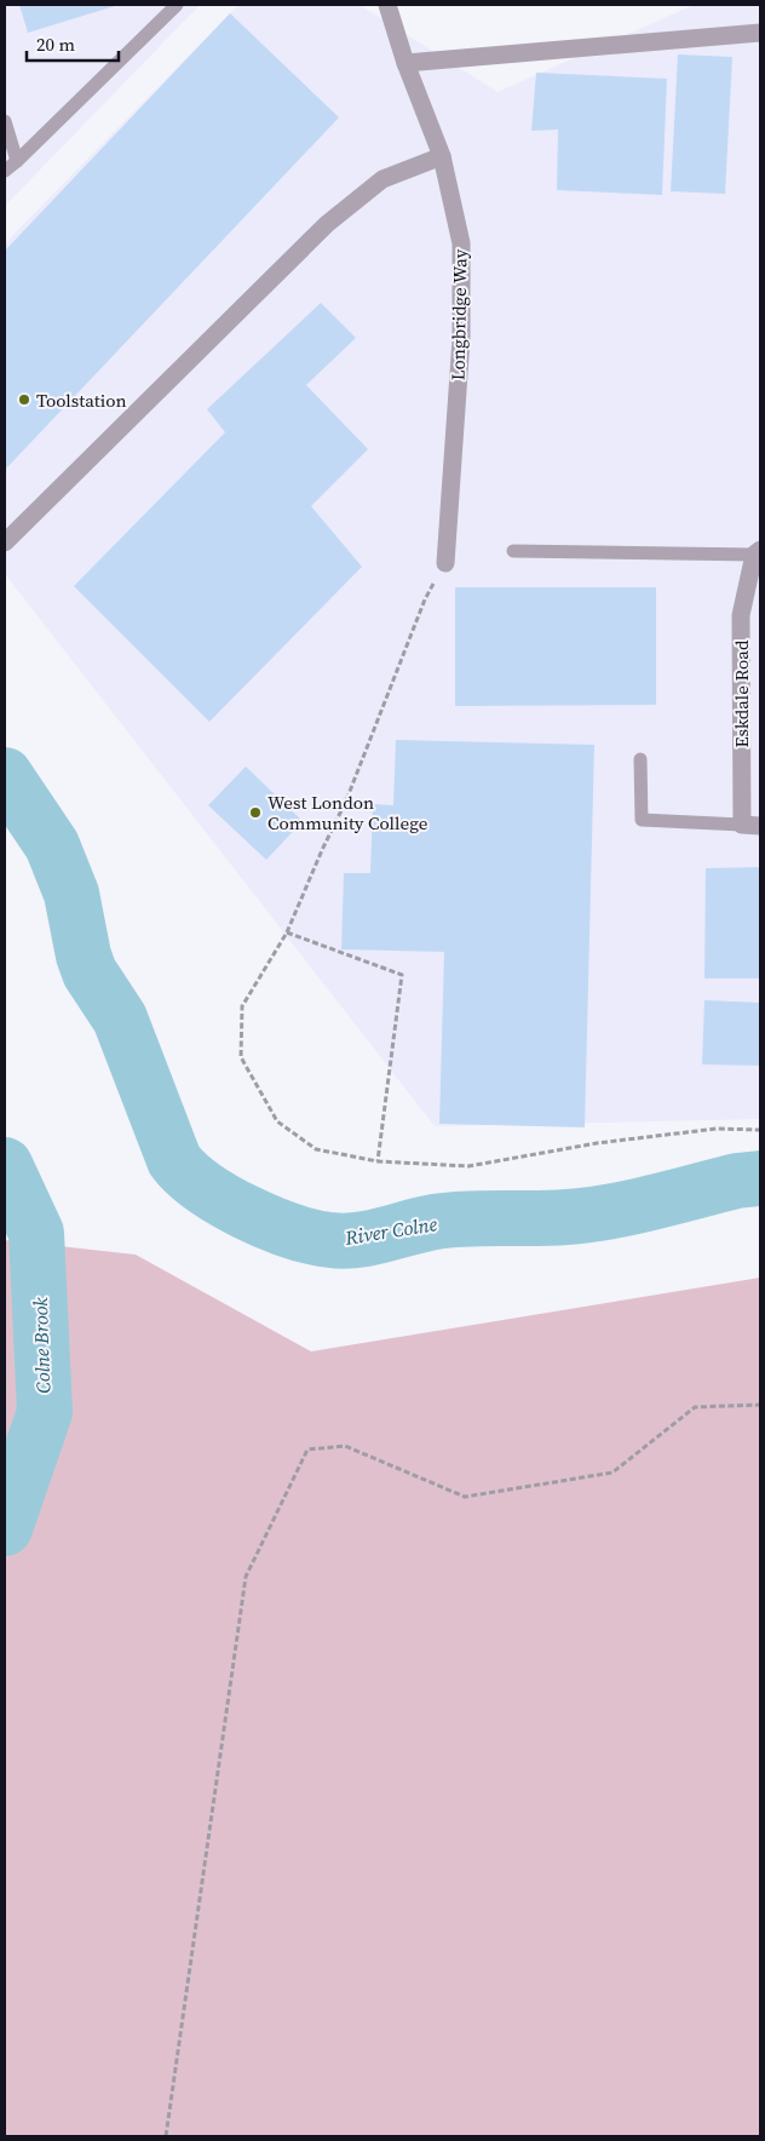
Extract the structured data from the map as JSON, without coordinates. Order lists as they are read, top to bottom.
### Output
{
  "streets": {
    "street": ["Longbridge Way", "Eskdale Road"]
  },
  "water": ["River Colne", "Colne Brook"],
  "places": ["Toolstation", "West London Community College"],
  "scale_bar": "20 m"
}
